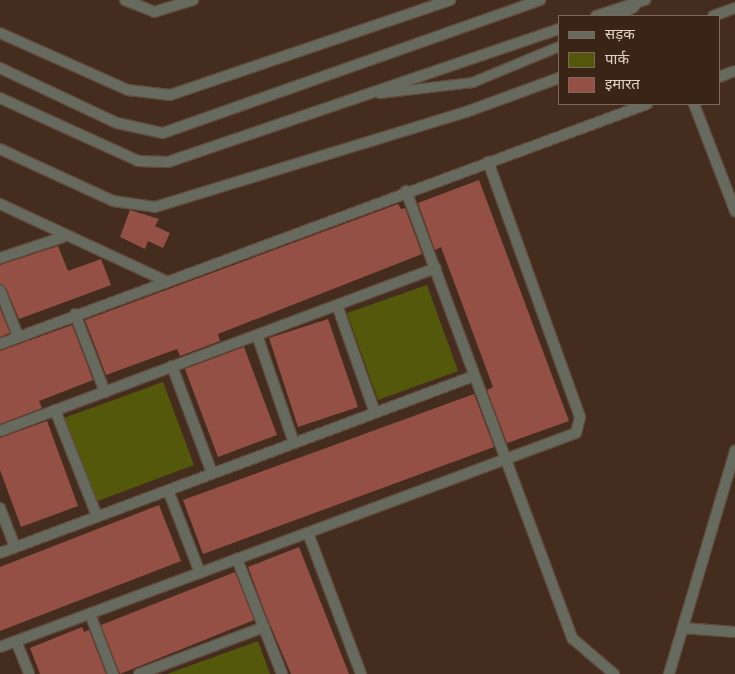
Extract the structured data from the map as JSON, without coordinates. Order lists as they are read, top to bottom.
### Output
{
  "legend": ["सड़क", "पार्क", "इमारत"]
}
